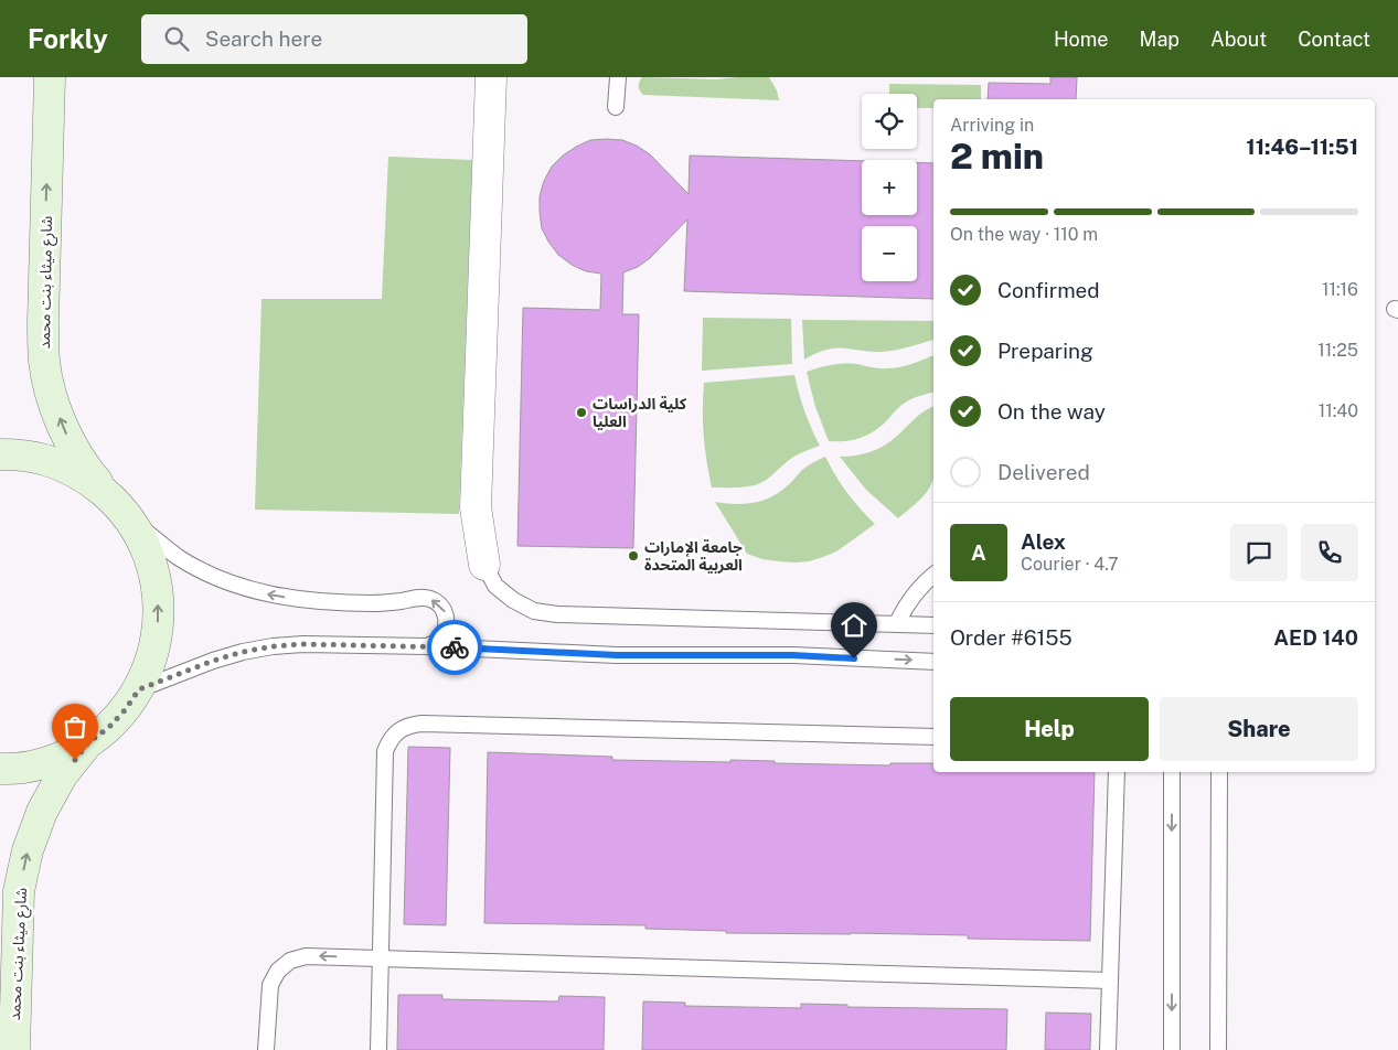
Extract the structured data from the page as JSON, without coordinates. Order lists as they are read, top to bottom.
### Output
{
  "streets": {
    "main road": ["شارع ميثاء بنت محمد"]
  },
  "one_way": ["شارع ميثاء بنت محمد"],
  "places": ["كلية الدراسات العليا", "جامعة الإمارات العربية المتحدة"],
  "page": {
    "header": "Forkly",
    "search": "Search here",
    "nav": [
      "Home",
      "Map",
      "About",
      "Contact"
    ],
    "map_buttons": ["+", "−"],
    "heading": ["2 min", "Arriving in", "11:46–11:51"],
    "panel": [
      "Alex",
      "Courier · 4.7",
      "Order #6155",
      "AED 140"
    ],
    "bar": "On the way · 110 m",
    "list": [
      ["Confirmed", "11:16"],
      ["Preparing", "11:25"],
      ["On the way", "11:40"],
      "Delivered"
    ],
    "round": "A",
    "buttons": ["Help", "Share"]
  }
}
